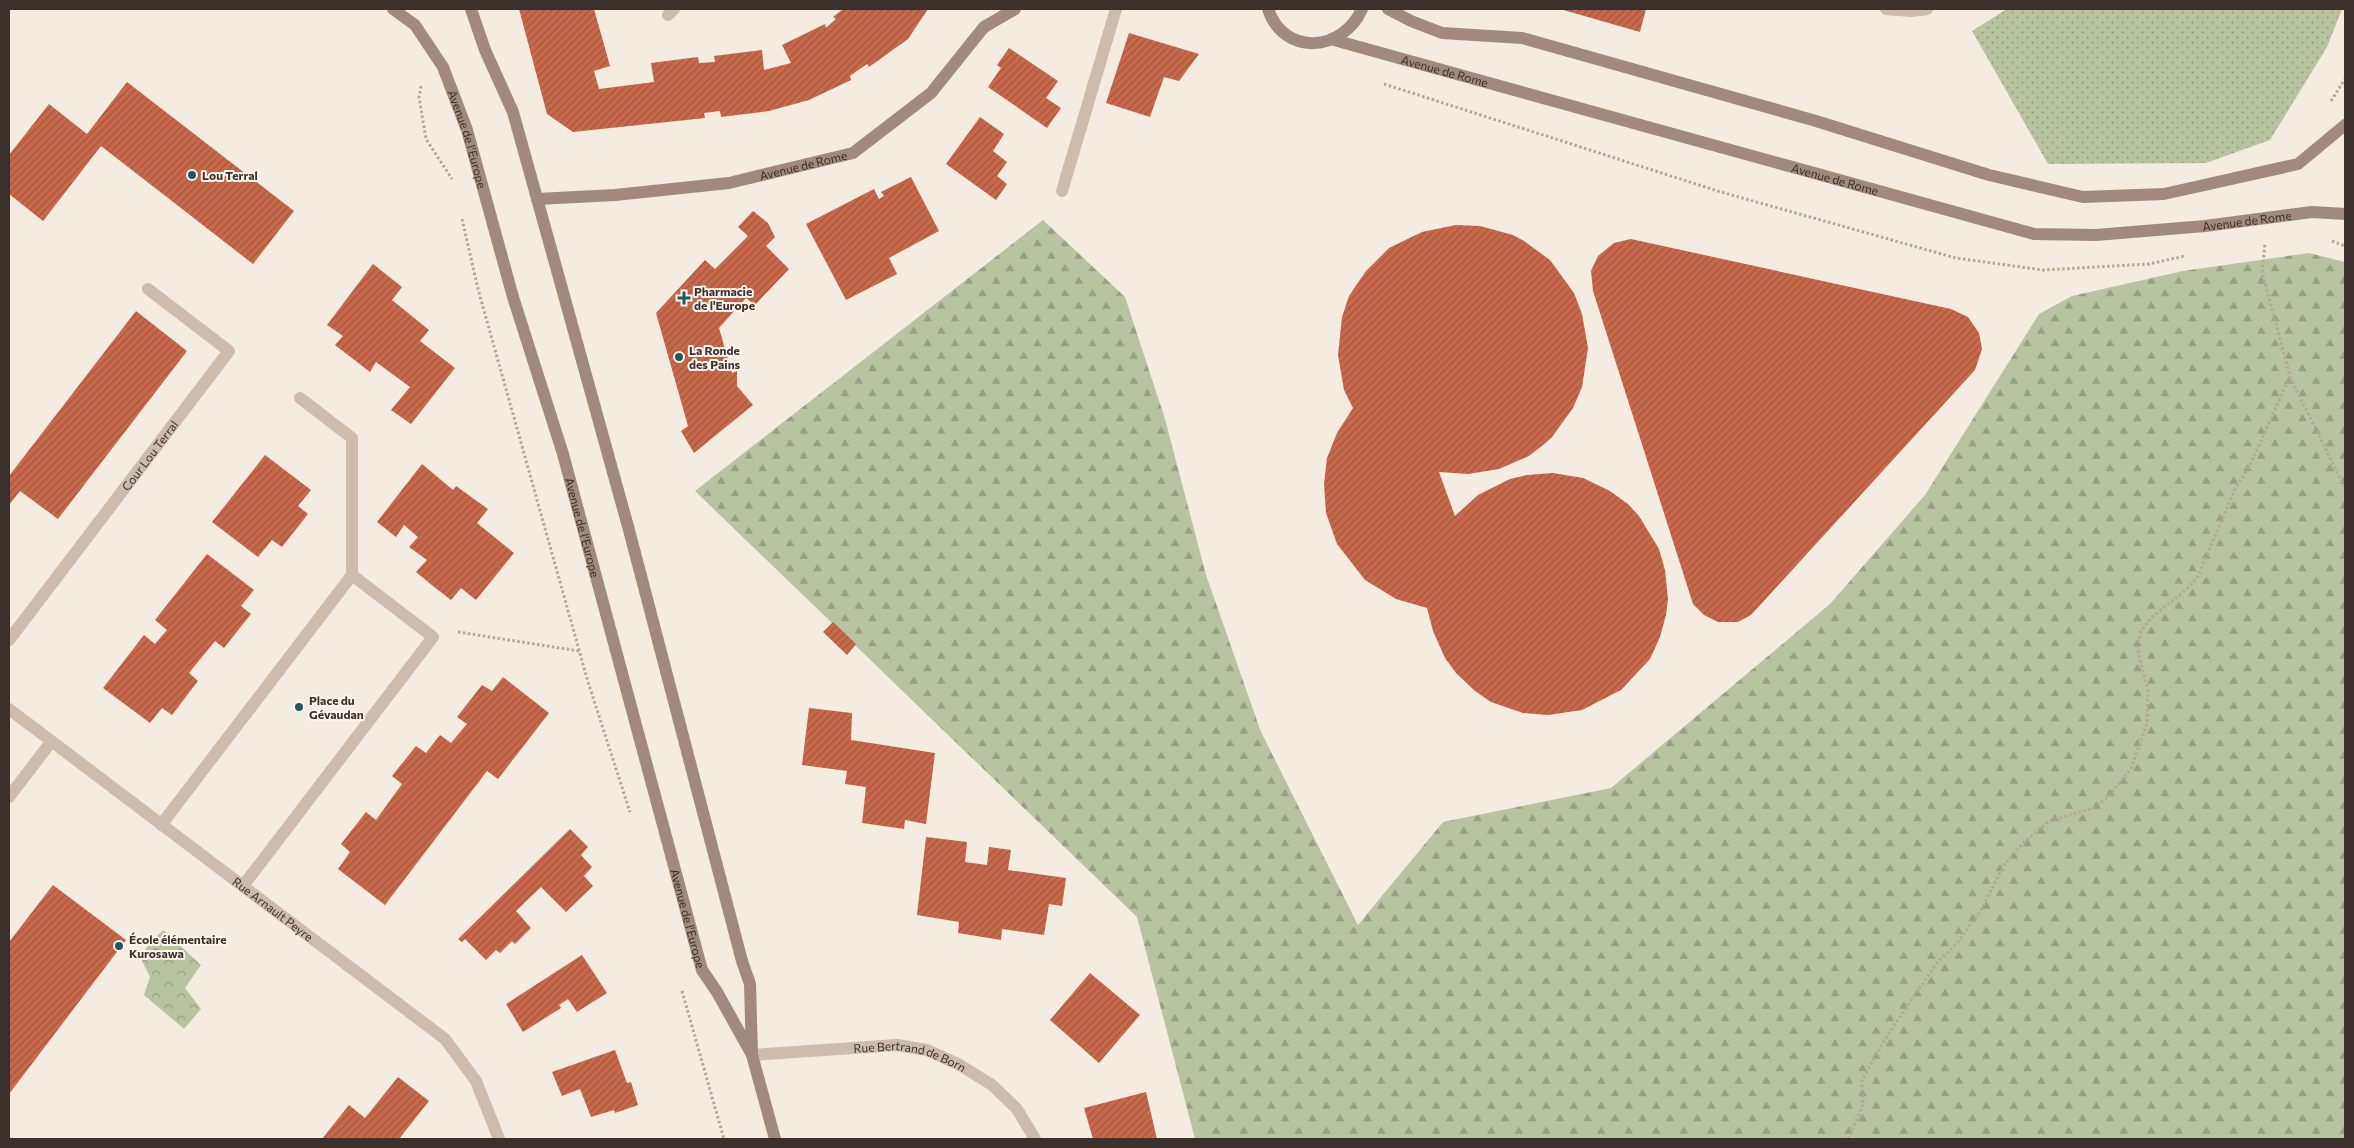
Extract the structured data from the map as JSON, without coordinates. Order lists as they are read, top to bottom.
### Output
{
  "streets": {
    "main road": ["Avenue de Rome", "Avenue de l'Europe"],
    "street": ["Cour Lou Terral", "Rue Arnault Peyre", "Rue Bertrand de Born"]
  },
  "crossings": [
    ["Avenue de Rome", "Avenue de l'Europe"],
    ["Avenue de l'Europe", "Rue Bertrand de Born"]
  ],
  "places": {
    "other": [
      "Lou Terral",
      "La Ronde des Pains",
      "Place du Gévaudan",
      "École élémentaire Kurosawa"
    ],
    "health": ["Pharmacie de l'Europe"]
  }
}
